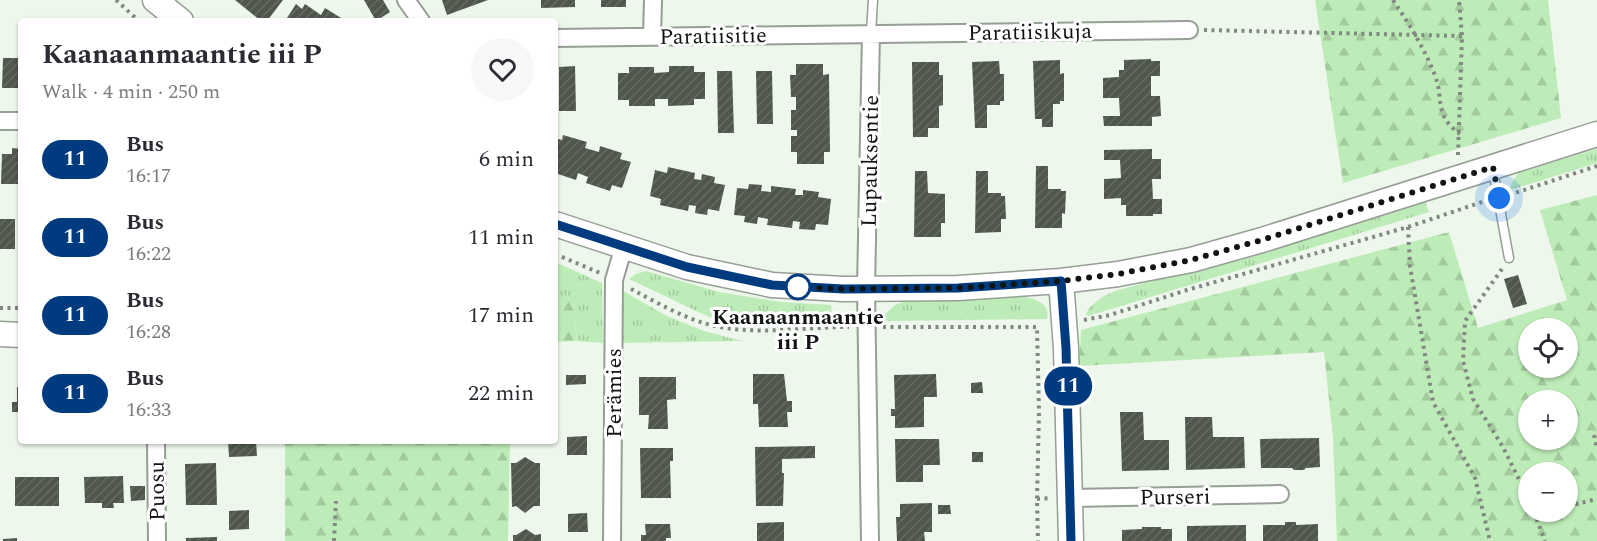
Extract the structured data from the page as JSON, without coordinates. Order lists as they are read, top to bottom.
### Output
{
  "streets": {
    "street": [
      "Paratiisikuja",
      "Paratiisitie",
      "Lupauksentie",
      "Perämies",
      "Puosu",
      "Purseri"
    ]
  },
  "crossings": [
    ["Paratiisikuja", "Paratiisitie"],
    ["Paratiisikuja", "Lupauksentie"],
    ["Paratiisitie", "Lupauksentie"]
  ],
  "places": ["Kaanaanmaantie iii P"],
  "lines": ["bus line 11"],
  "page": {
    "on_map": "11",
    "heading": ["Kaanaanmaantie iii P", "Walk · 4 min · 250 m"],
    "list": [
      {
        "mark": "11",
        "name": "Bus",
        "note": "16:17",
        "value": "6 min"
      },
      {
        "mark": "11",
        "name": "Bus",
        "note": "16:22",
        "value": "11 min"
      },
      {
        "mark": "11",
        "name": "Bus",
        "note": "16:28",
        "value": "17 min"
      },
      {
        "mark": "11",
        "name": "Bus",
        "note": "16:33",
        "value": "22 min"
      }
    ],
    "map_buttons": ["+", "−"]
  }
}
